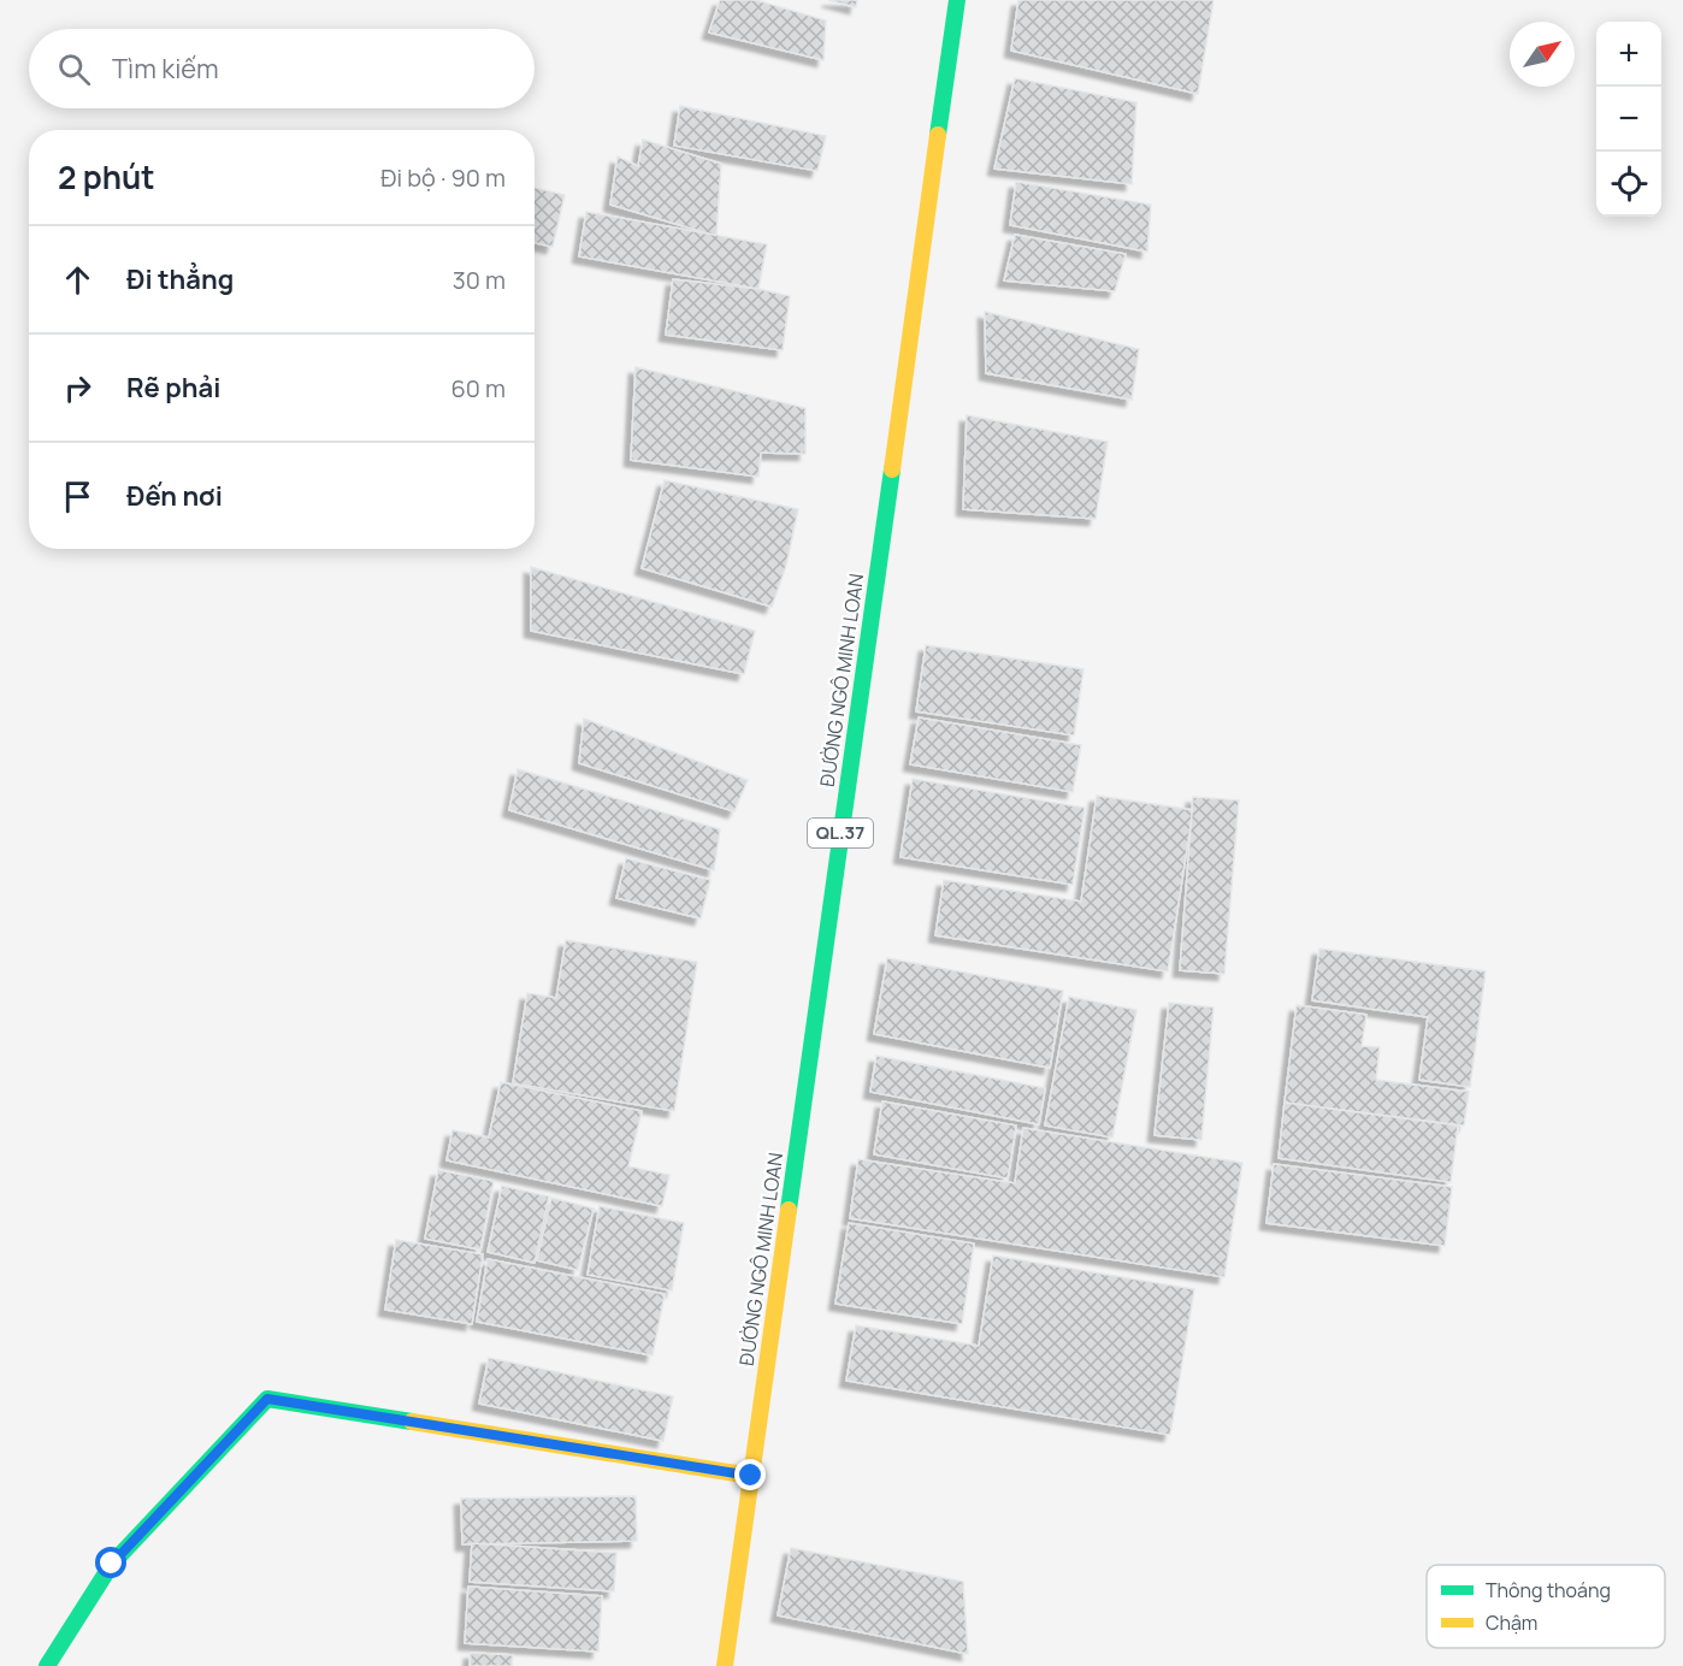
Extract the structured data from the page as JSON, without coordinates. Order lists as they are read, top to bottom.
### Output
{
  "streets": {
    "main road": ["ĐƯỜNG NGÔ MINH LOAN", "QL.37"]
  },
  "legend": ["Thông thoáng", "Chậm"],
  "north": "top right",
  "page": {
    "map_buttons": ["+", "−"],
    "search": "Tìm kiếm",
    "heading": ["2 phút", "Đi bộ · 90 m"],
    "list": [
      ["Đi thẳng", "30 m"],
      ["Rẽ phải", "60 m"],
      "Đến nơi"
    ]
  }
}
